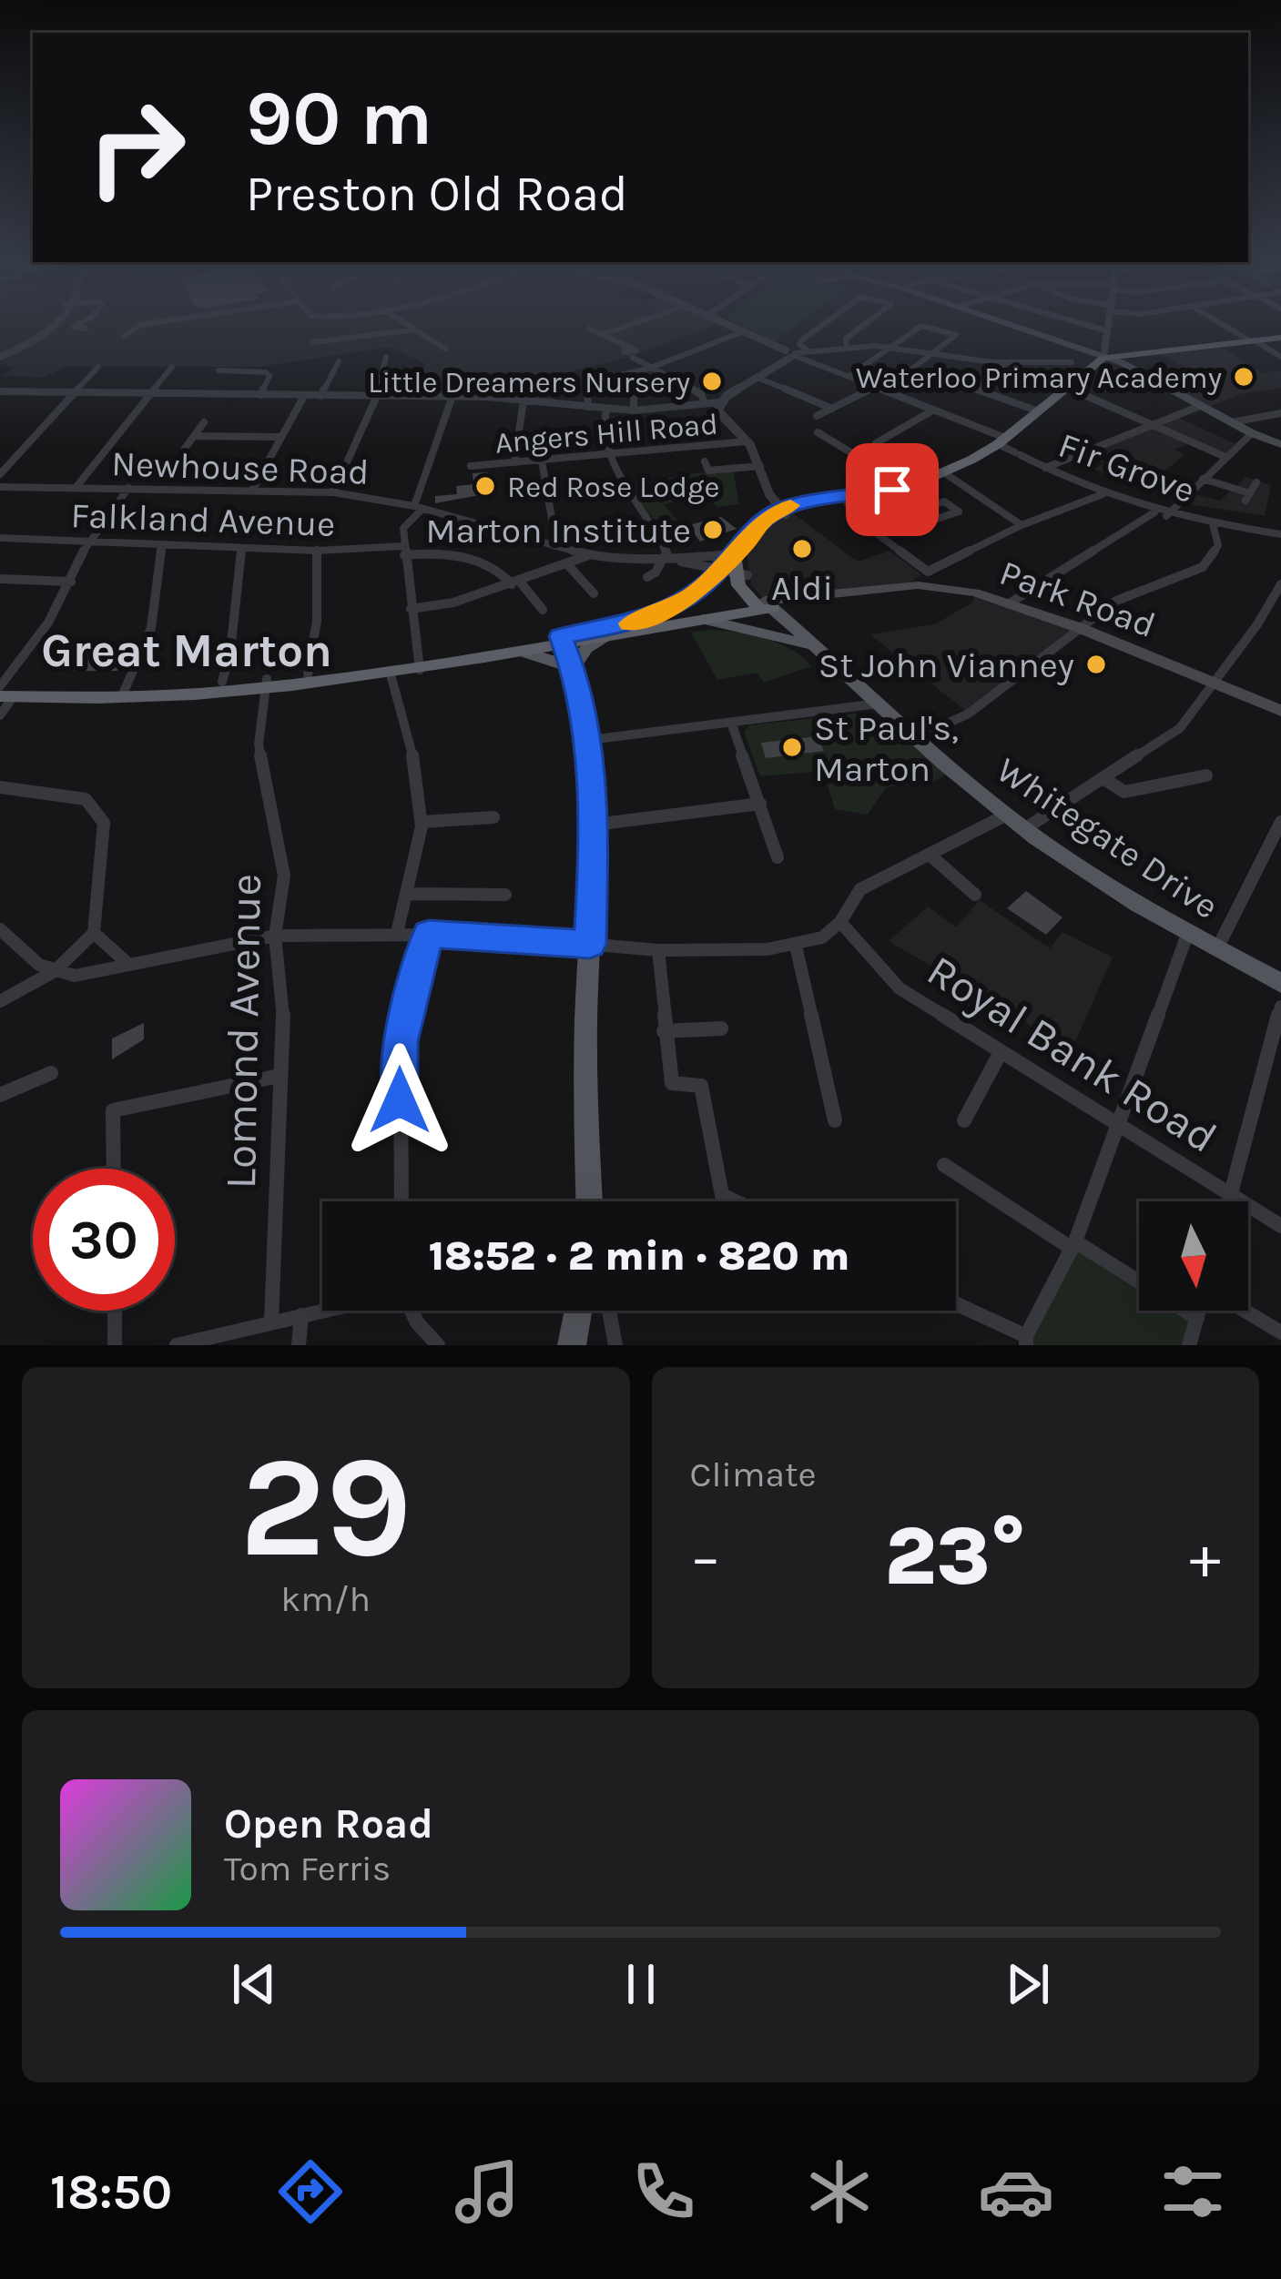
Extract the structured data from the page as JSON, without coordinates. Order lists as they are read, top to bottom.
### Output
{
  "streets": {
    "main road": ["Park Road", "Whitegate Drive"],
    "street": [
      "Angers Hill Road",
      "Newhouse Road",
      "Fir Grove",
      "Falkland Avenue",
      "Lomond Avenue",
      "Royal Bank Road"
    ]
  },
  "crossings": [
    ["Park Road", "Whitegate Drive"]
  ],
  "districts": ["Great Marton"],
  "places": [
    "Waterloo Primary Academy",
    "Little Dreamers Nursery",
    "Red Rose Lodge",
    "Marton Institute",
    "Aldi",
    "St John Vianney",
    "St Paul's, Marton"
  ],
  "north": "bottom",
  "page": {
    "turn": ["90 m", "Preston Old Road"],
    "limit": "30",
    "trip": "18:52 · 2 min · 820 m",
    "tile": [
      ["29", "km/h"],
      "Climate"
    ],
    "heat": ["−", "23°", "+"],
    "song": ["Open Road", "Tom Ferris"],
    "tabs": "18:50"
  }
}
